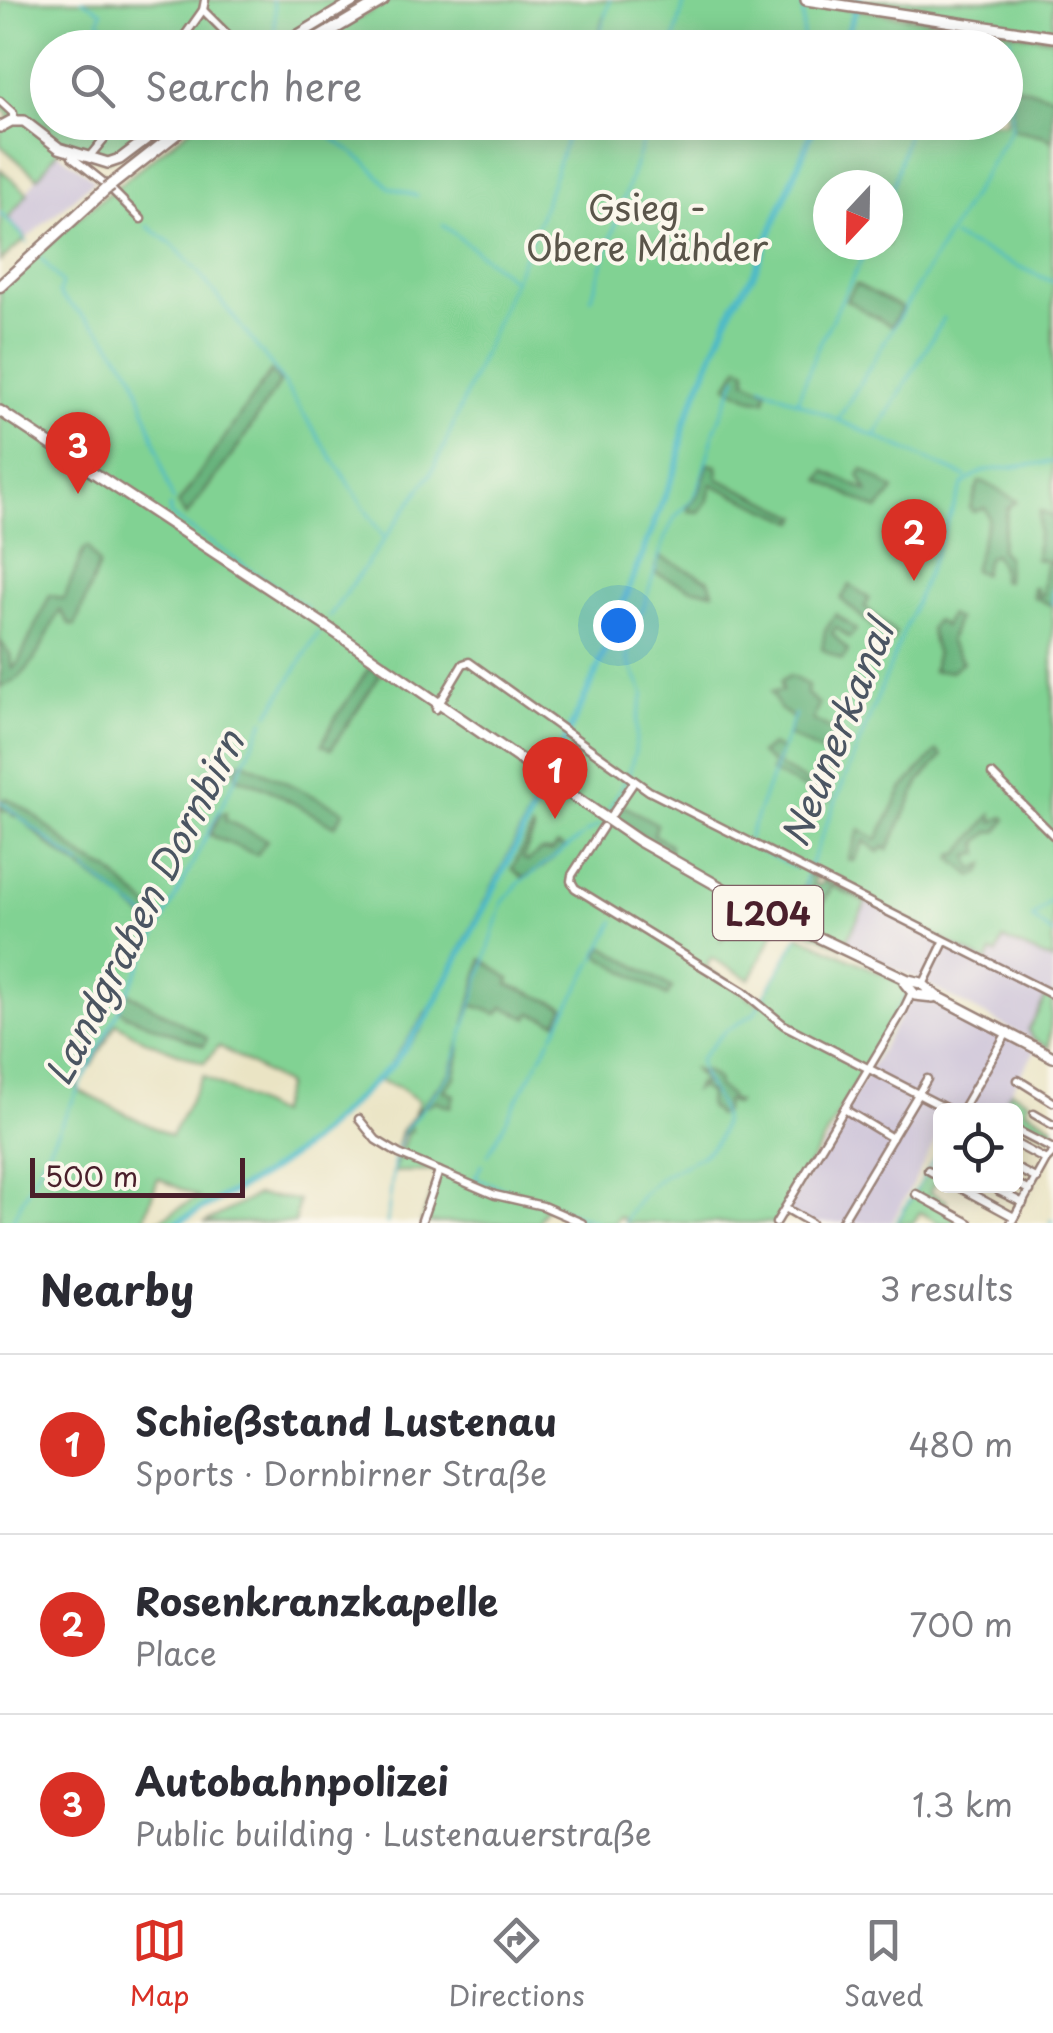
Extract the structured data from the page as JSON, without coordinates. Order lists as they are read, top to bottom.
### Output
{
  "streets": {
    "main road": ["L204"]
  },
  "water": ["Neunerkanal", "Landgraben Dornbirn"],
  "parks": ["Gsieg - Obere Mähder"],
  "scale_bar": "500 m",
  "north": "bottom",
  "page": {
    "search": "Search here",
    "pins": ["3", "2", "1"],
    "scale": "500 m",
    "heading": ["Nearby", "3 results"],
    "list": [
      {
        "mark": "1",
        "name": "Schießstand Lustenau",
        "note": "Sports · Dornbirner Straße",
        "value": "480 m"
      },
      {
        "mark": "2",
        "name": "Rosenkranzkapelle",
        "note": "Place",
        "value": "700 m"
      },
      {
        "mark": "3",
        "name": "Autobahnpolizei",
        "note": "Public building · Lustenauerstraße",
        "value": "1.3 km"
      }
    ],
    "nav": ["Map", "Directions", "Saved"]
  }
}
